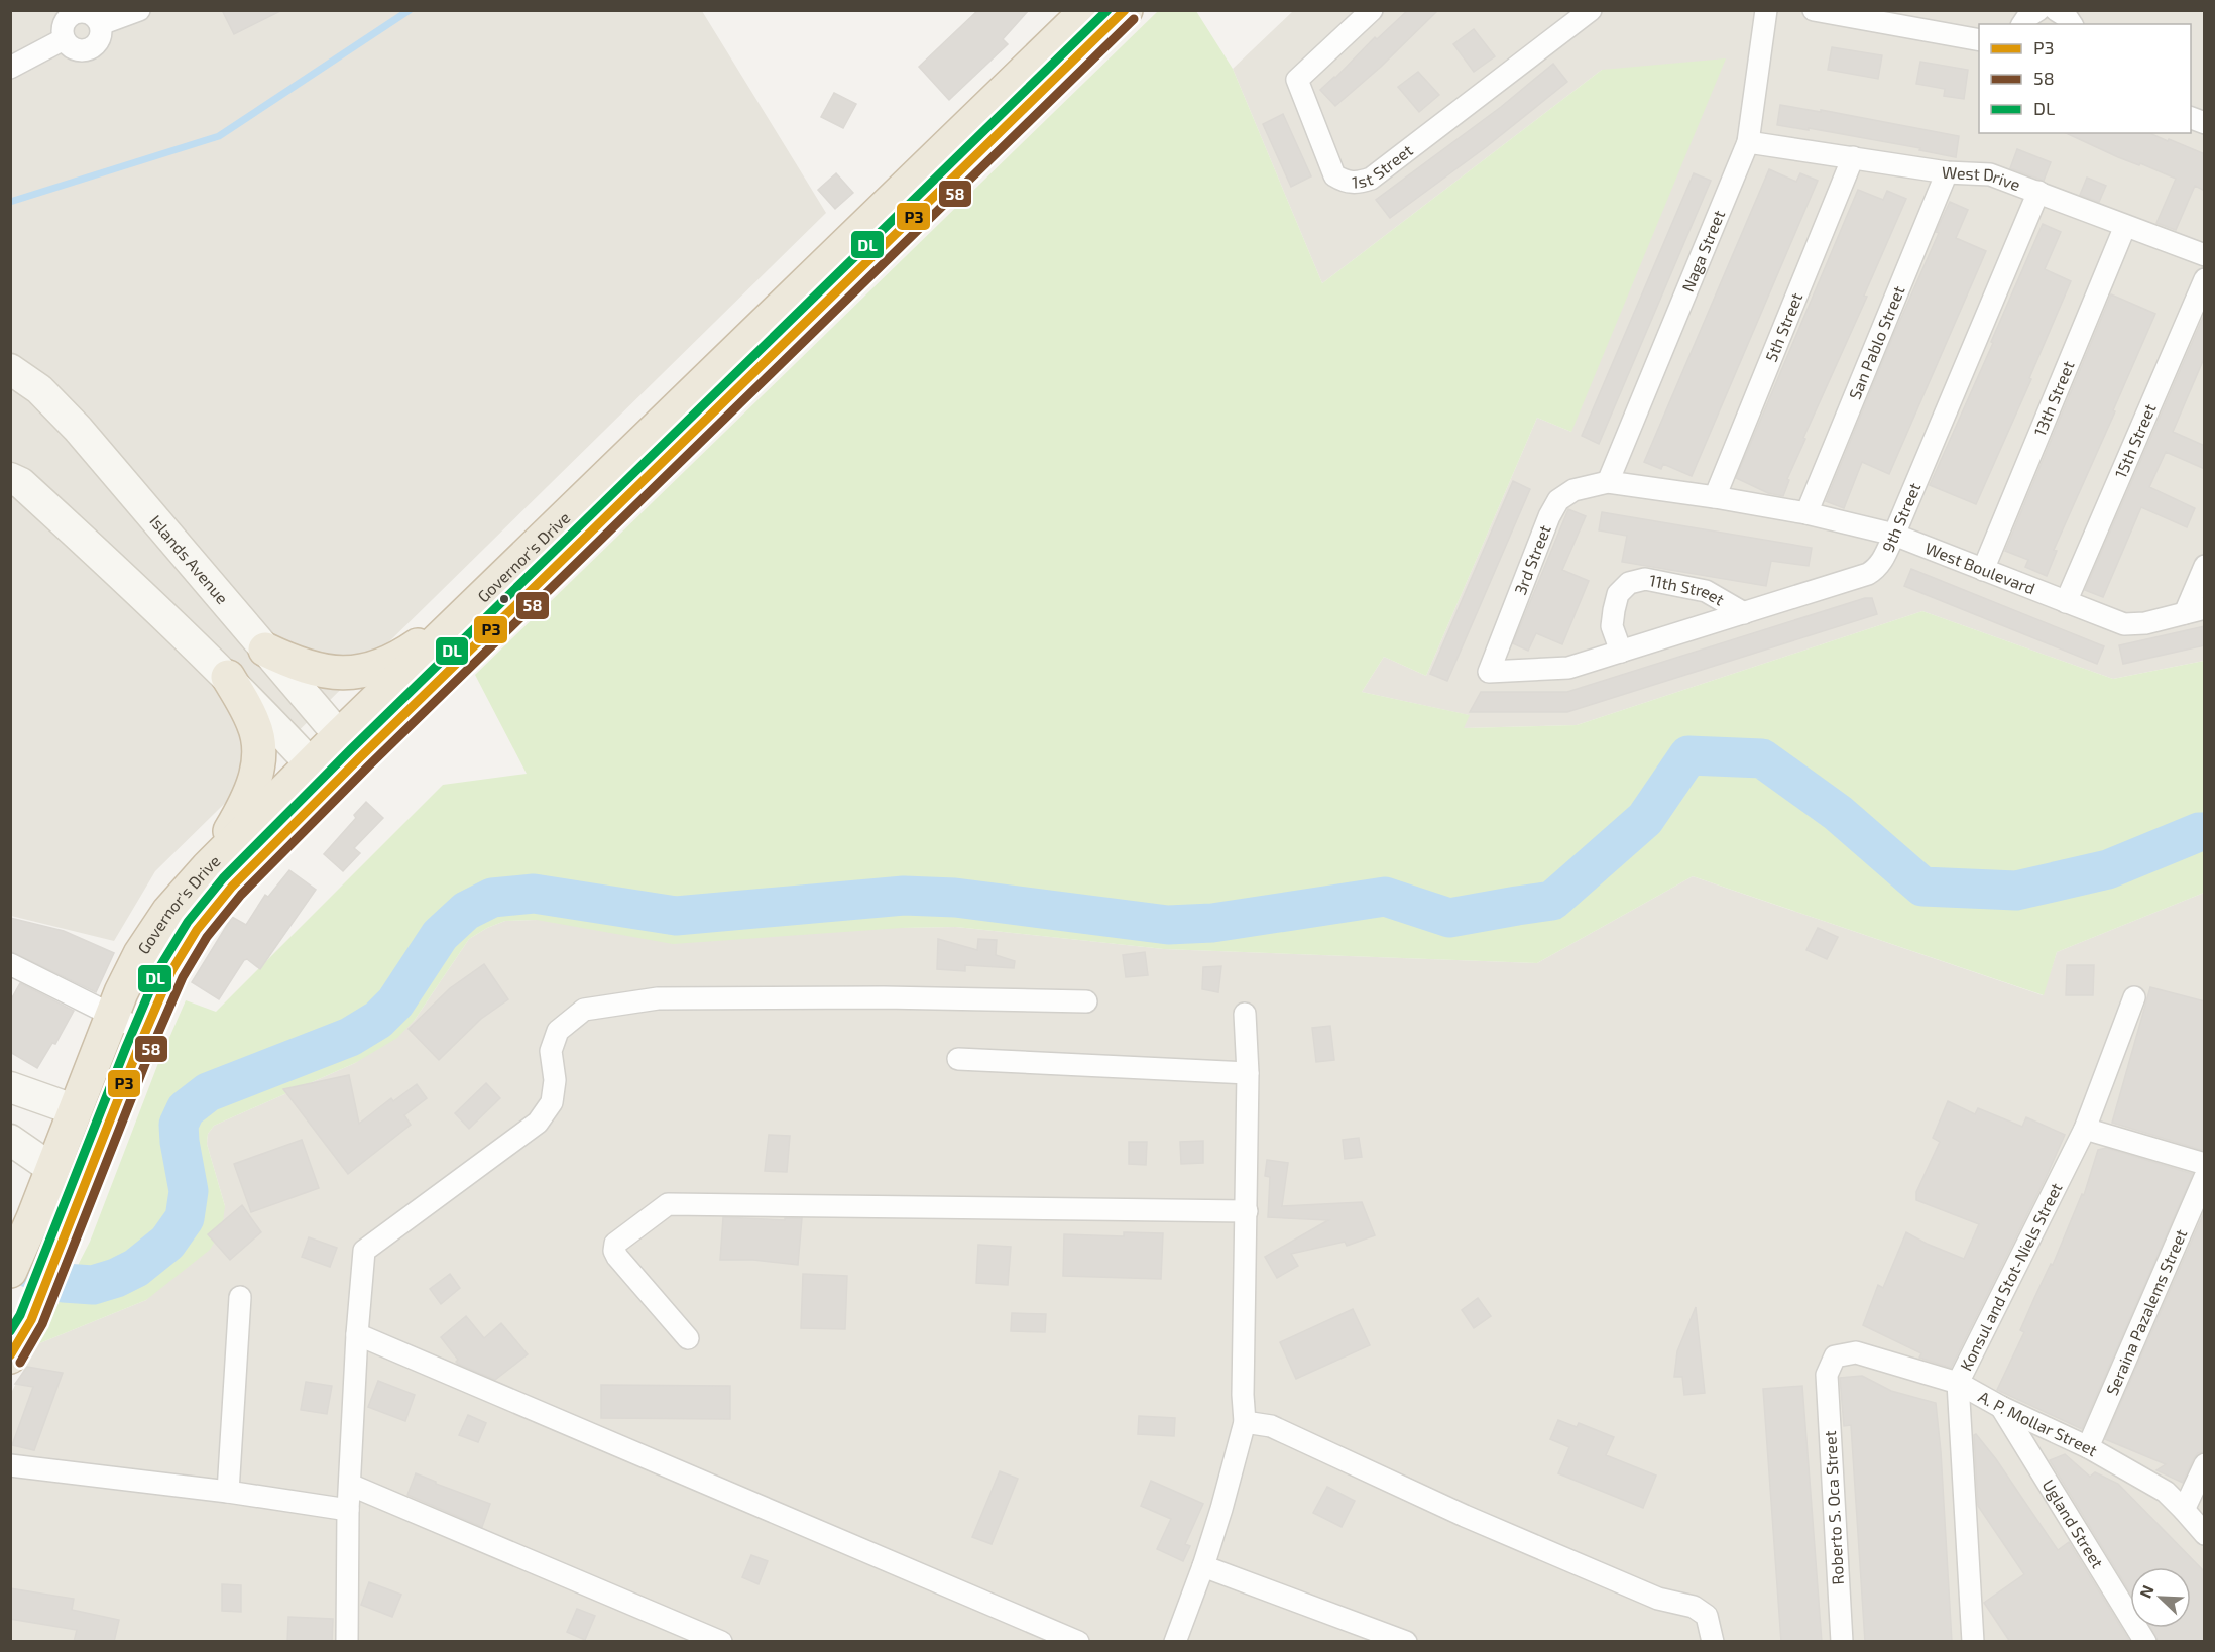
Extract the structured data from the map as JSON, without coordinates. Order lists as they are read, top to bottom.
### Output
{
  "streets": {
    "highway": ["Governor's Drive"],
    "street": [
      "1st Street",
      "West Drive",
      "Naga Street",
      "5th Street",
      "San Pablo Street",
      "13th Street",
      "15th Street",
      "9th Street",
      "Islands Avenue",
      "3rd Street",
      "West Boulevard",
      "11th Street",
      "Konsul and Stot-Niels Street",
      "Seraina Pazalems Street",
      "A. P. Mollar Street",
      "Roberto S. Oca Street",
      "Ugland Street"
    ]
  },
  "crossings": [
    ["West Drive", "Naga Street"],
    ["West Drive", "5th Street"],
    ["West Drive", "San Pablo Street"],
    ["West Drive", "13th Street"],
    ["West Drive", "9th Street"],
    ["Naga Street", "3rd Street"],
    ["Naga Street", "West Boulevard"],
    ["5th Street", "West Boulevard"],
    ["San Pablo Street", "West Boulevard"],
    ["13th Street", "West Boulevard"],
    ["15th Street", "West Boulevard"],
    ["9th Street", "3rd Street"],
    ["9th Street", "West Boulevard"],
    ["9th Street", "11th Street"],
    ["Governor's Drive", "Islands Avenue"],
    ["3rd Street", "West Boulevard"],
    ["Konsul and Stot-Niels Street", "A. P. Mollar Street"],
    ["Seraina Pazalems Street", "A. P. Mollar Street"],
    ["A. P. Mollar Street", "Roberto S. Oca Street"],
    ["A. P. Mollar Street", "Ugland Street"]
  ],
  "lines": ["transit line P3", "transit line DL", "transit line 58"],
  "legend": ["P3", "58", "DL"],
  "north": "top left"
}
